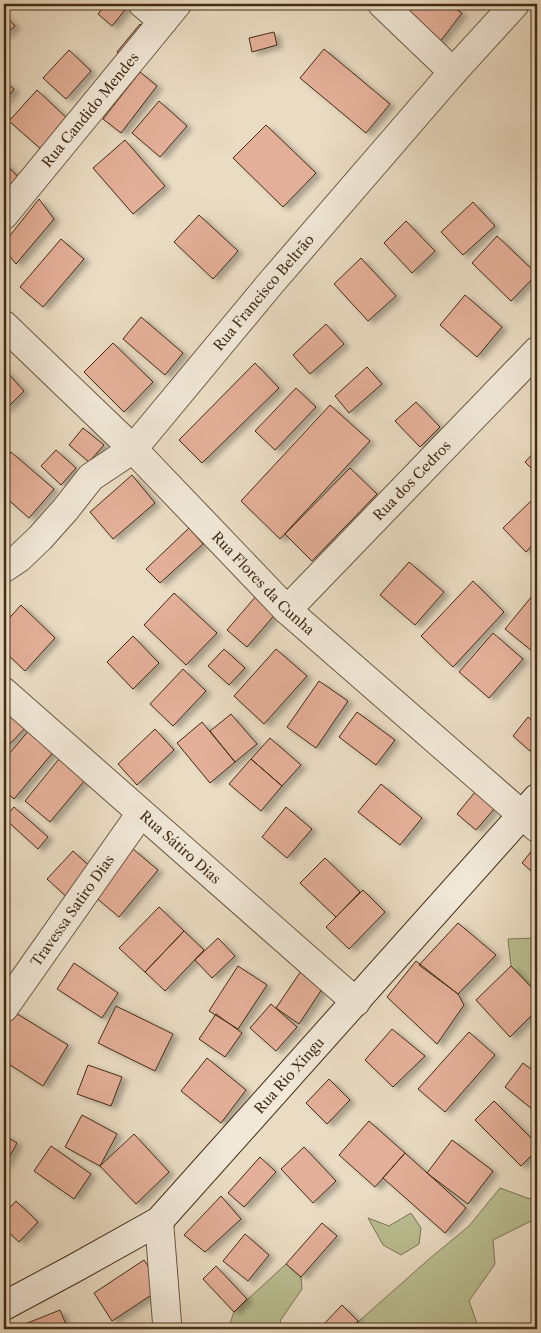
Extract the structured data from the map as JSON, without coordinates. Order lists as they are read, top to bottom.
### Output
{
  "streets": {
    "street": [
      "Rua Candido Mendes",
      "Rua Francisco Beltrão",
      "Rua dos Cedros",
      "Rua Flores da Cunha",
      "Rua Sátiro Dias",
      "Travessa Satiro Dias",
      "Rua Rio Xingu"
    ]
  },
  "crossings": [
    ["Rua Francisco Beltrão", "Rua Flores da Cunha"],
    ["Rua dos Cedros", "Rua Flores da Cunha"],
    ["Rua Flores da Cunha", "Rua Rio Xingu"],
    ["Rua Sátiro Dias", "Travessa Satiro Dias"],
    ["Rua Sátiro Dias", "Rua Rio Xingu"]
  ]
}
